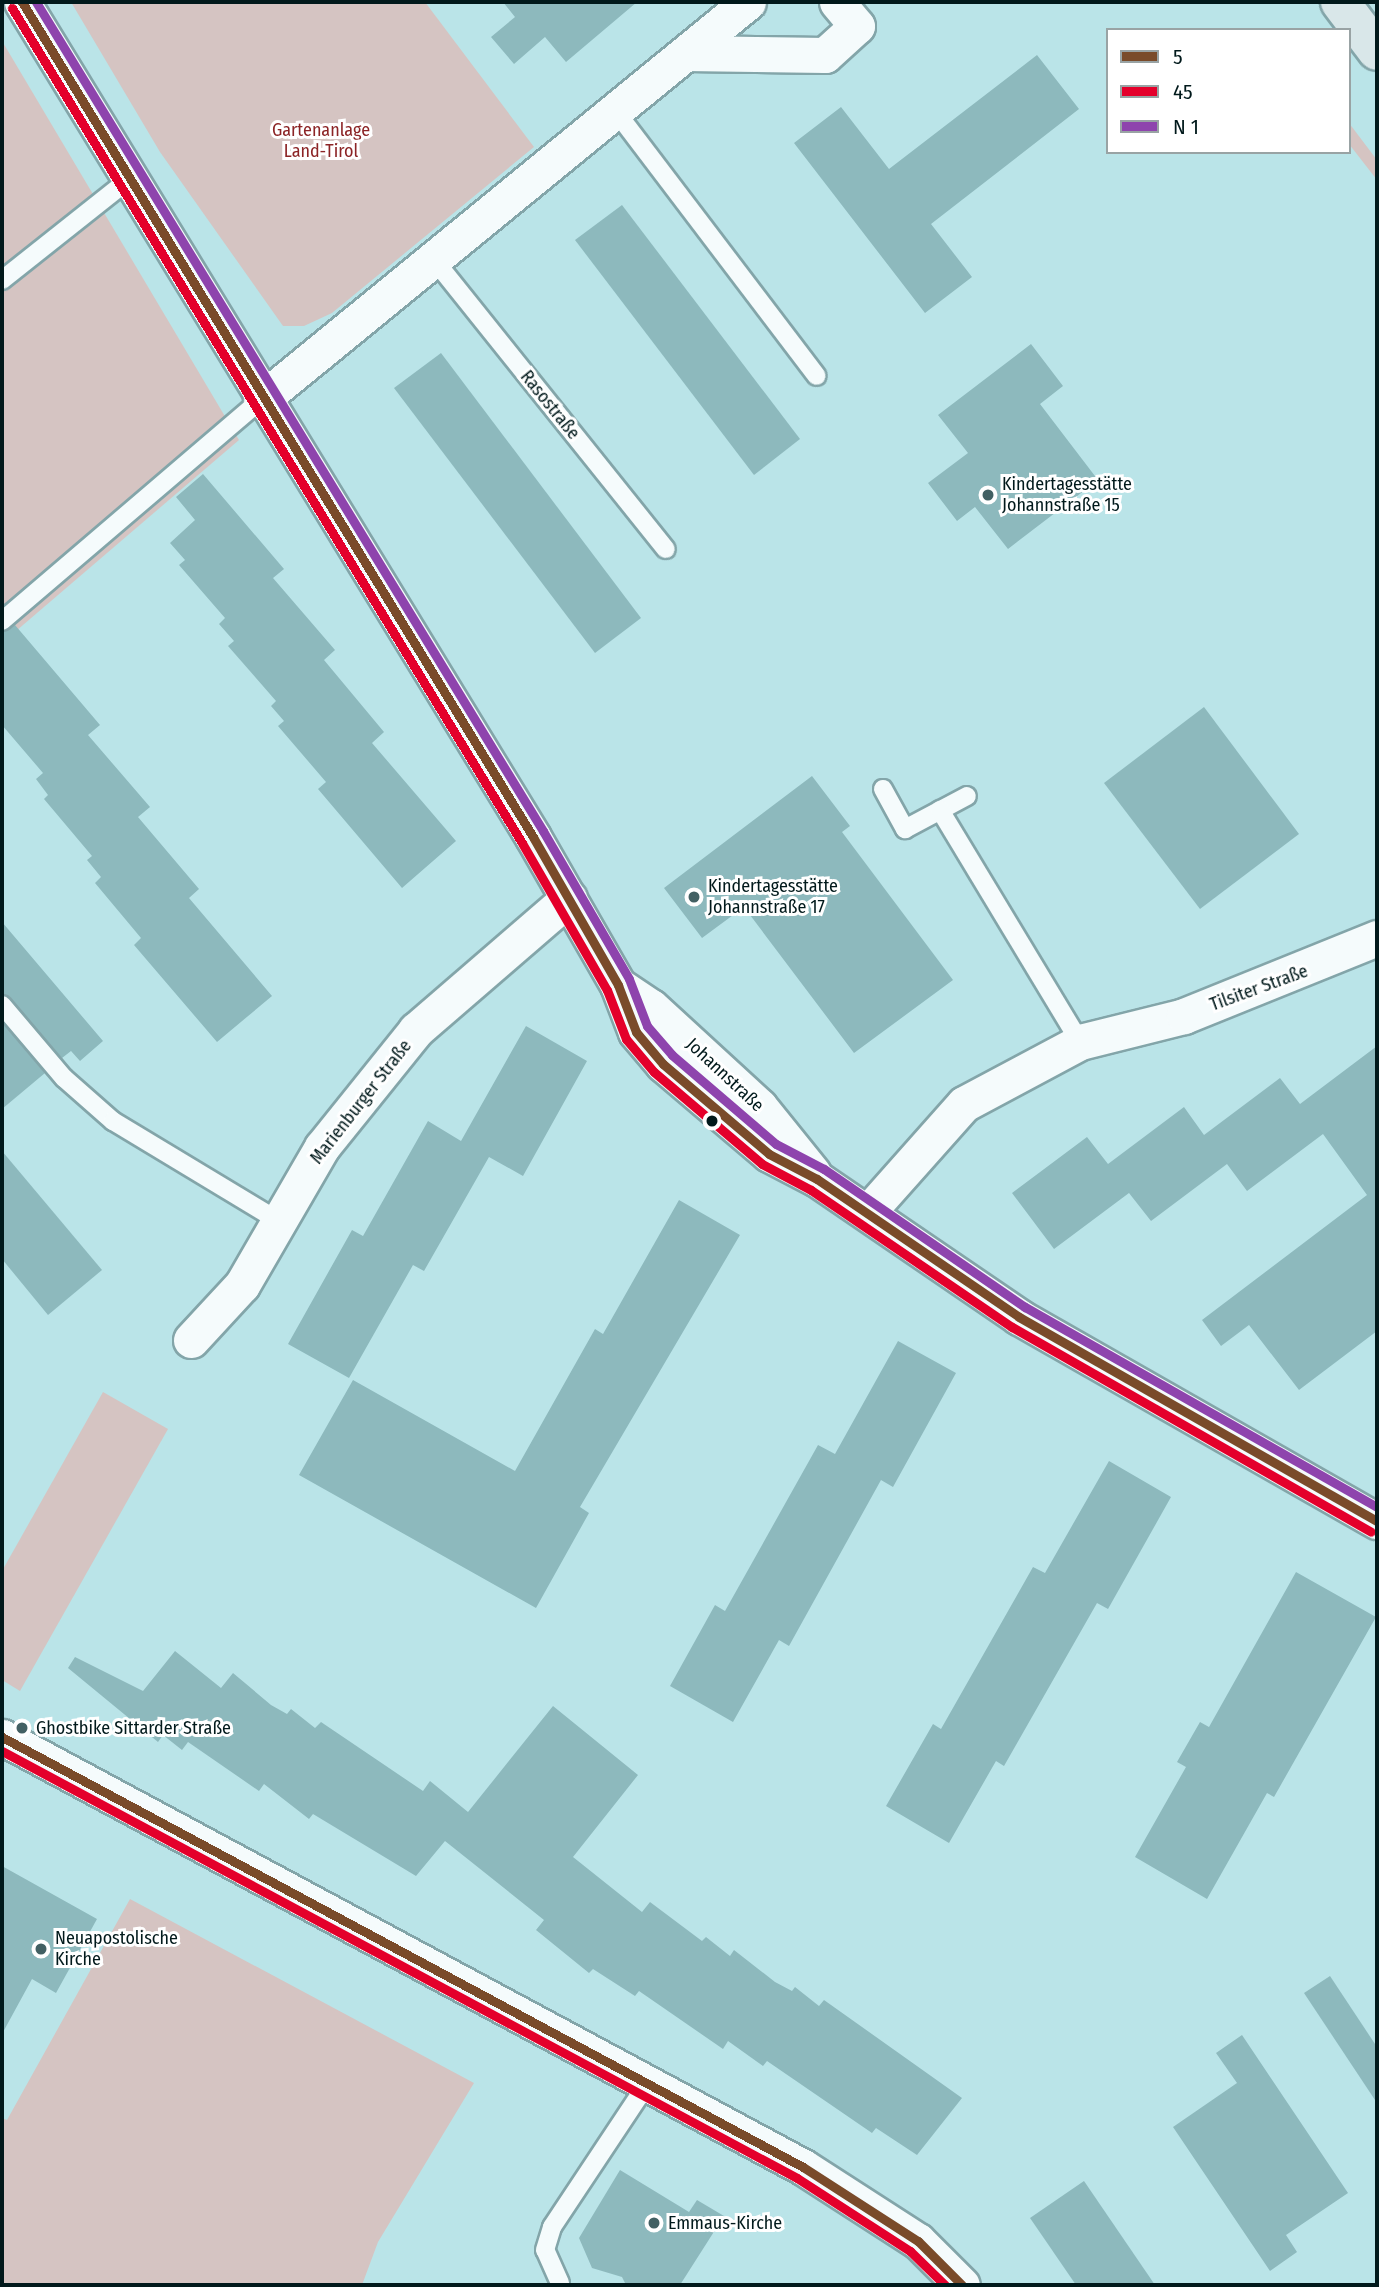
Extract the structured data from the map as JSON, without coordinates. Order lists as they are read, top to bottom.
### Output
{
  "streets": {
    "street": ["Tilsiter Straße", "Johannstraße", "Marienburger Straße"],
    "lane": ["Rasostraße"]
  },
  "crossings": [
    ["Tilsiter Straße", "Johannstraße"],
    ["Johannstraße", "Marienburger Straße"]
  ],
  "parks": ["Gartenanlage Land-Tirol"],
  "places": [
    "Kindertagesstätte Johannstraße 15",
    "Kindertagesstätte Johannstraße 17",
    "Ghostbike Sittarder Straße",
    "Neuapostolische Kirche",
    "Emmaus-Kirche"
  ],
  "lines": ["transit line 5", "transit line 45"],
  "legend": ["5", "45", "N 1"]
}
